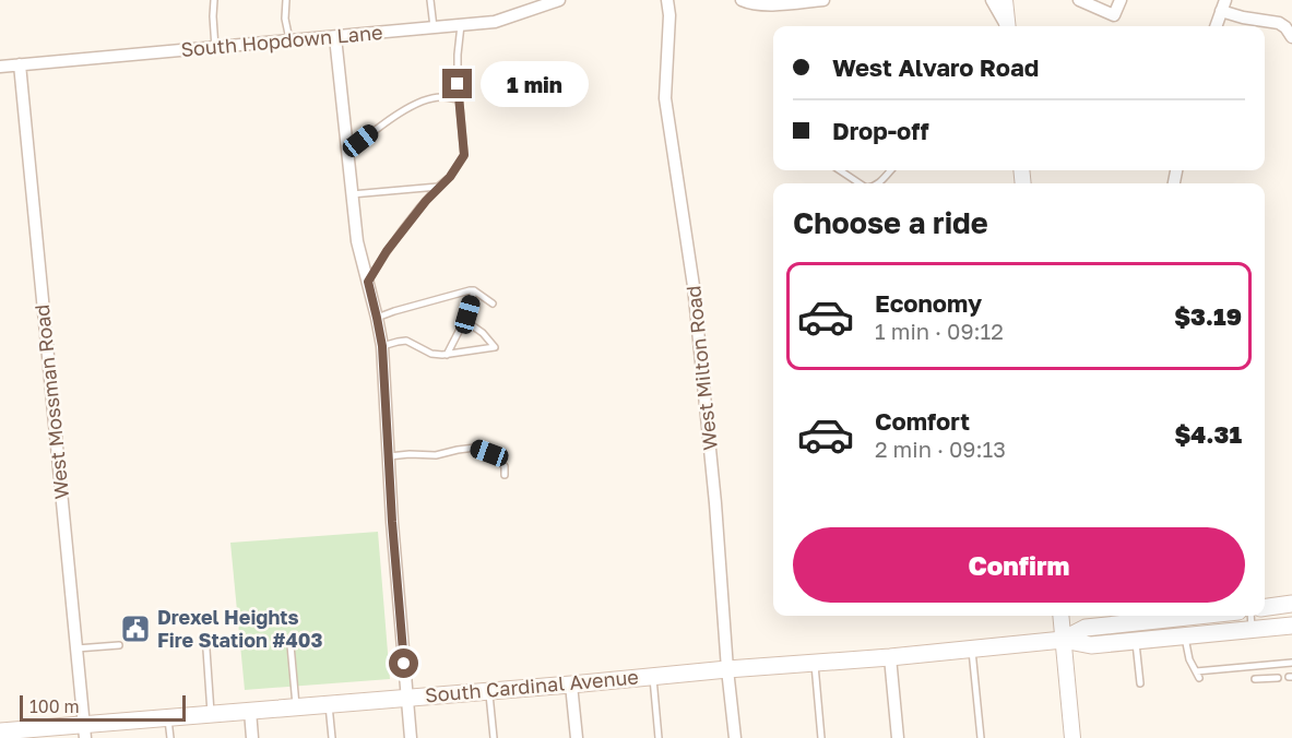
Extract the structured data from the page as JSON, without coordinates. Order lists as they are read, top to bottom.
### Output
{
  "streets": {
    "main road": ["South Cardinal Avenue"],
    "street": ["South Hopdown Lane", "West Milton Road", "West Mossman Road"]
  },
  "crossings": [
    ["South Hopdown Lane", "West Mossman Road"],
    ["West Milton Road", "South Cardinal Avenue"],
    ["West Mossman Road", "South Cardinal Avenue"]
  ],
  "places": {
    "public building": ["Drexel Heights Fire Station #403"]
  },
  "scale_bar": "100 m",
  "page": {
    "banner": ["West Alvaro Road", "Drop-off"],
    "bubble": "1 min",
    "heading": "Choose a ride",
    "list": [
      {
        "name": "Economy",
        "note": "1 min · 09:12",
        "value": "$3.19"
      },
      {
        "name": "Comfort",
        "note": "2 min · 09:13",
        "value": "$4.31"
      }
    ],
    "buttons": "Confirm",
    "scale": "100 m"
  }
}
